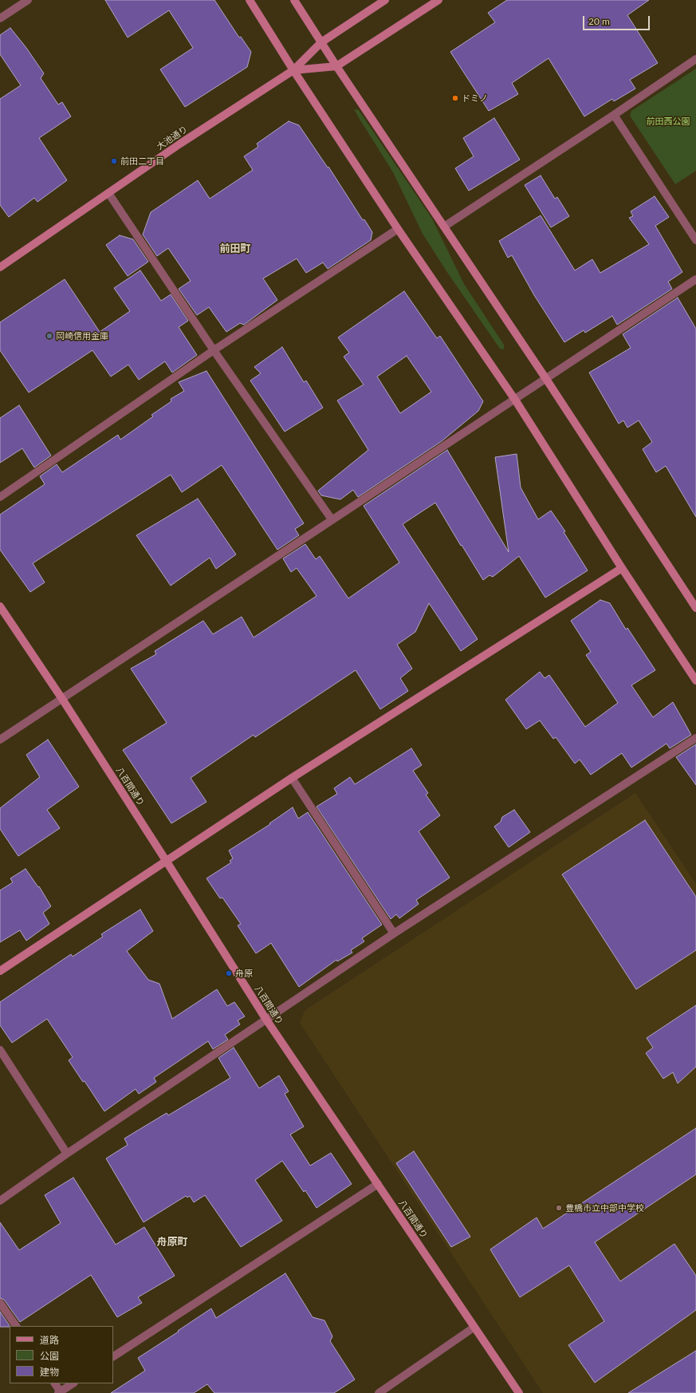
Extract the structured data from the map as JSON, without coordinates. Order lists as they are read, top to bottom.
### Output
{
  "streets": {
    "street": ["大池通り", "八百間通り"]
  },
  "districts": ["前田町", "舟原町"],
  "parks": ["前田西公園"],
  "places": [
    "ドミノ",
    "前田二丁目",
    "岡崎信用金庫",
    "舟原",
    "豊橋市立中部中学校"
  ],
  "legend": ["道路", "公園", "建物"],
  "scale_bar": "20 m"
}
